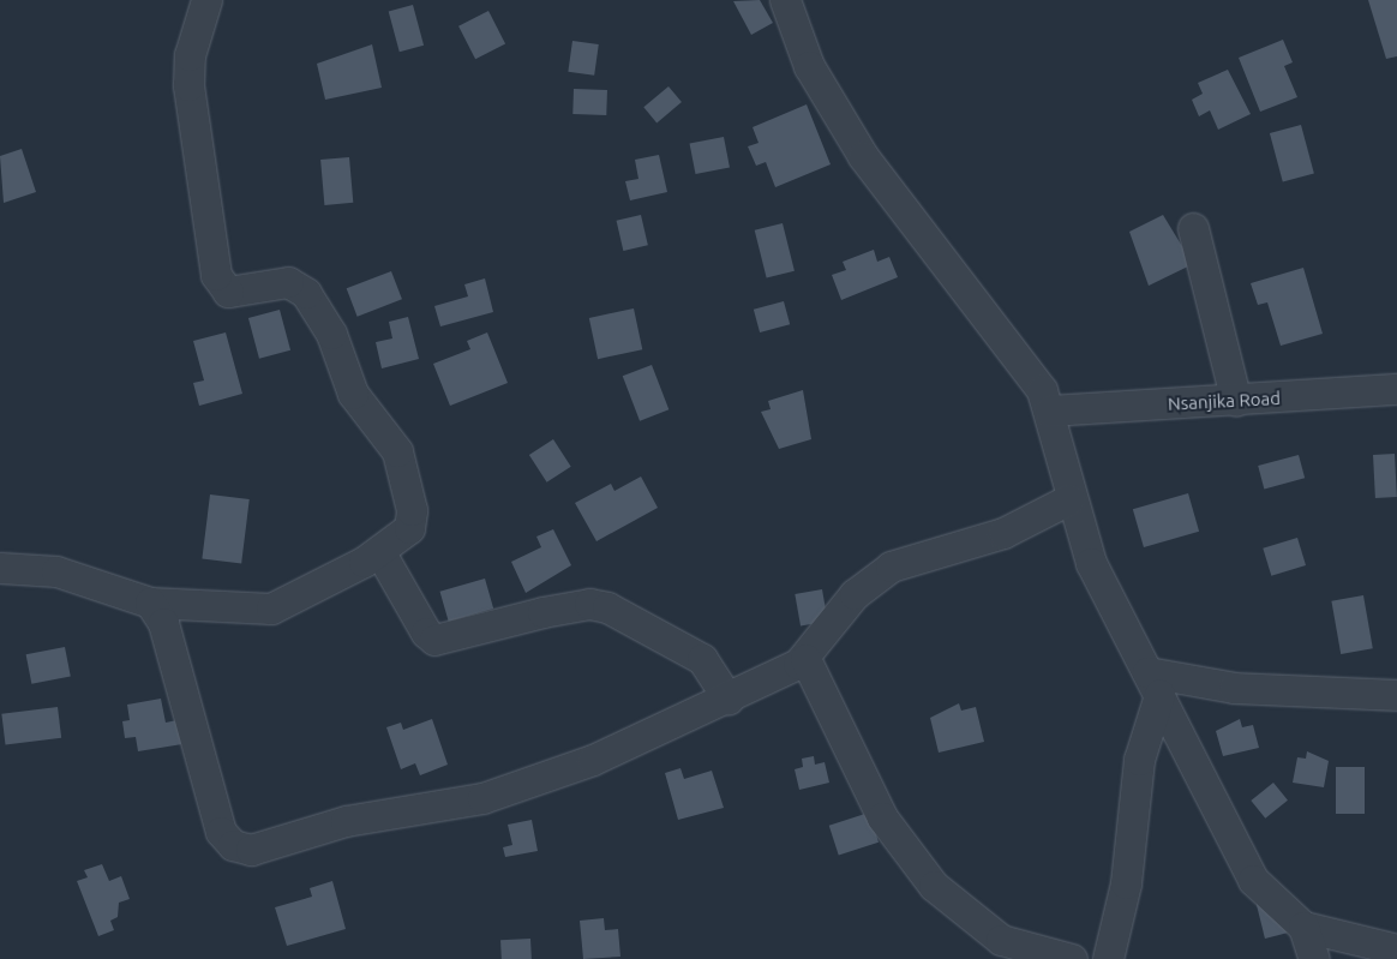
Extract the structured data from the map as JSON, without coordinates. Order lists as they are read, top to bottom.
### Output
{
  "streets": {
    "street": ["Nsanjika Road"]
  }
}
